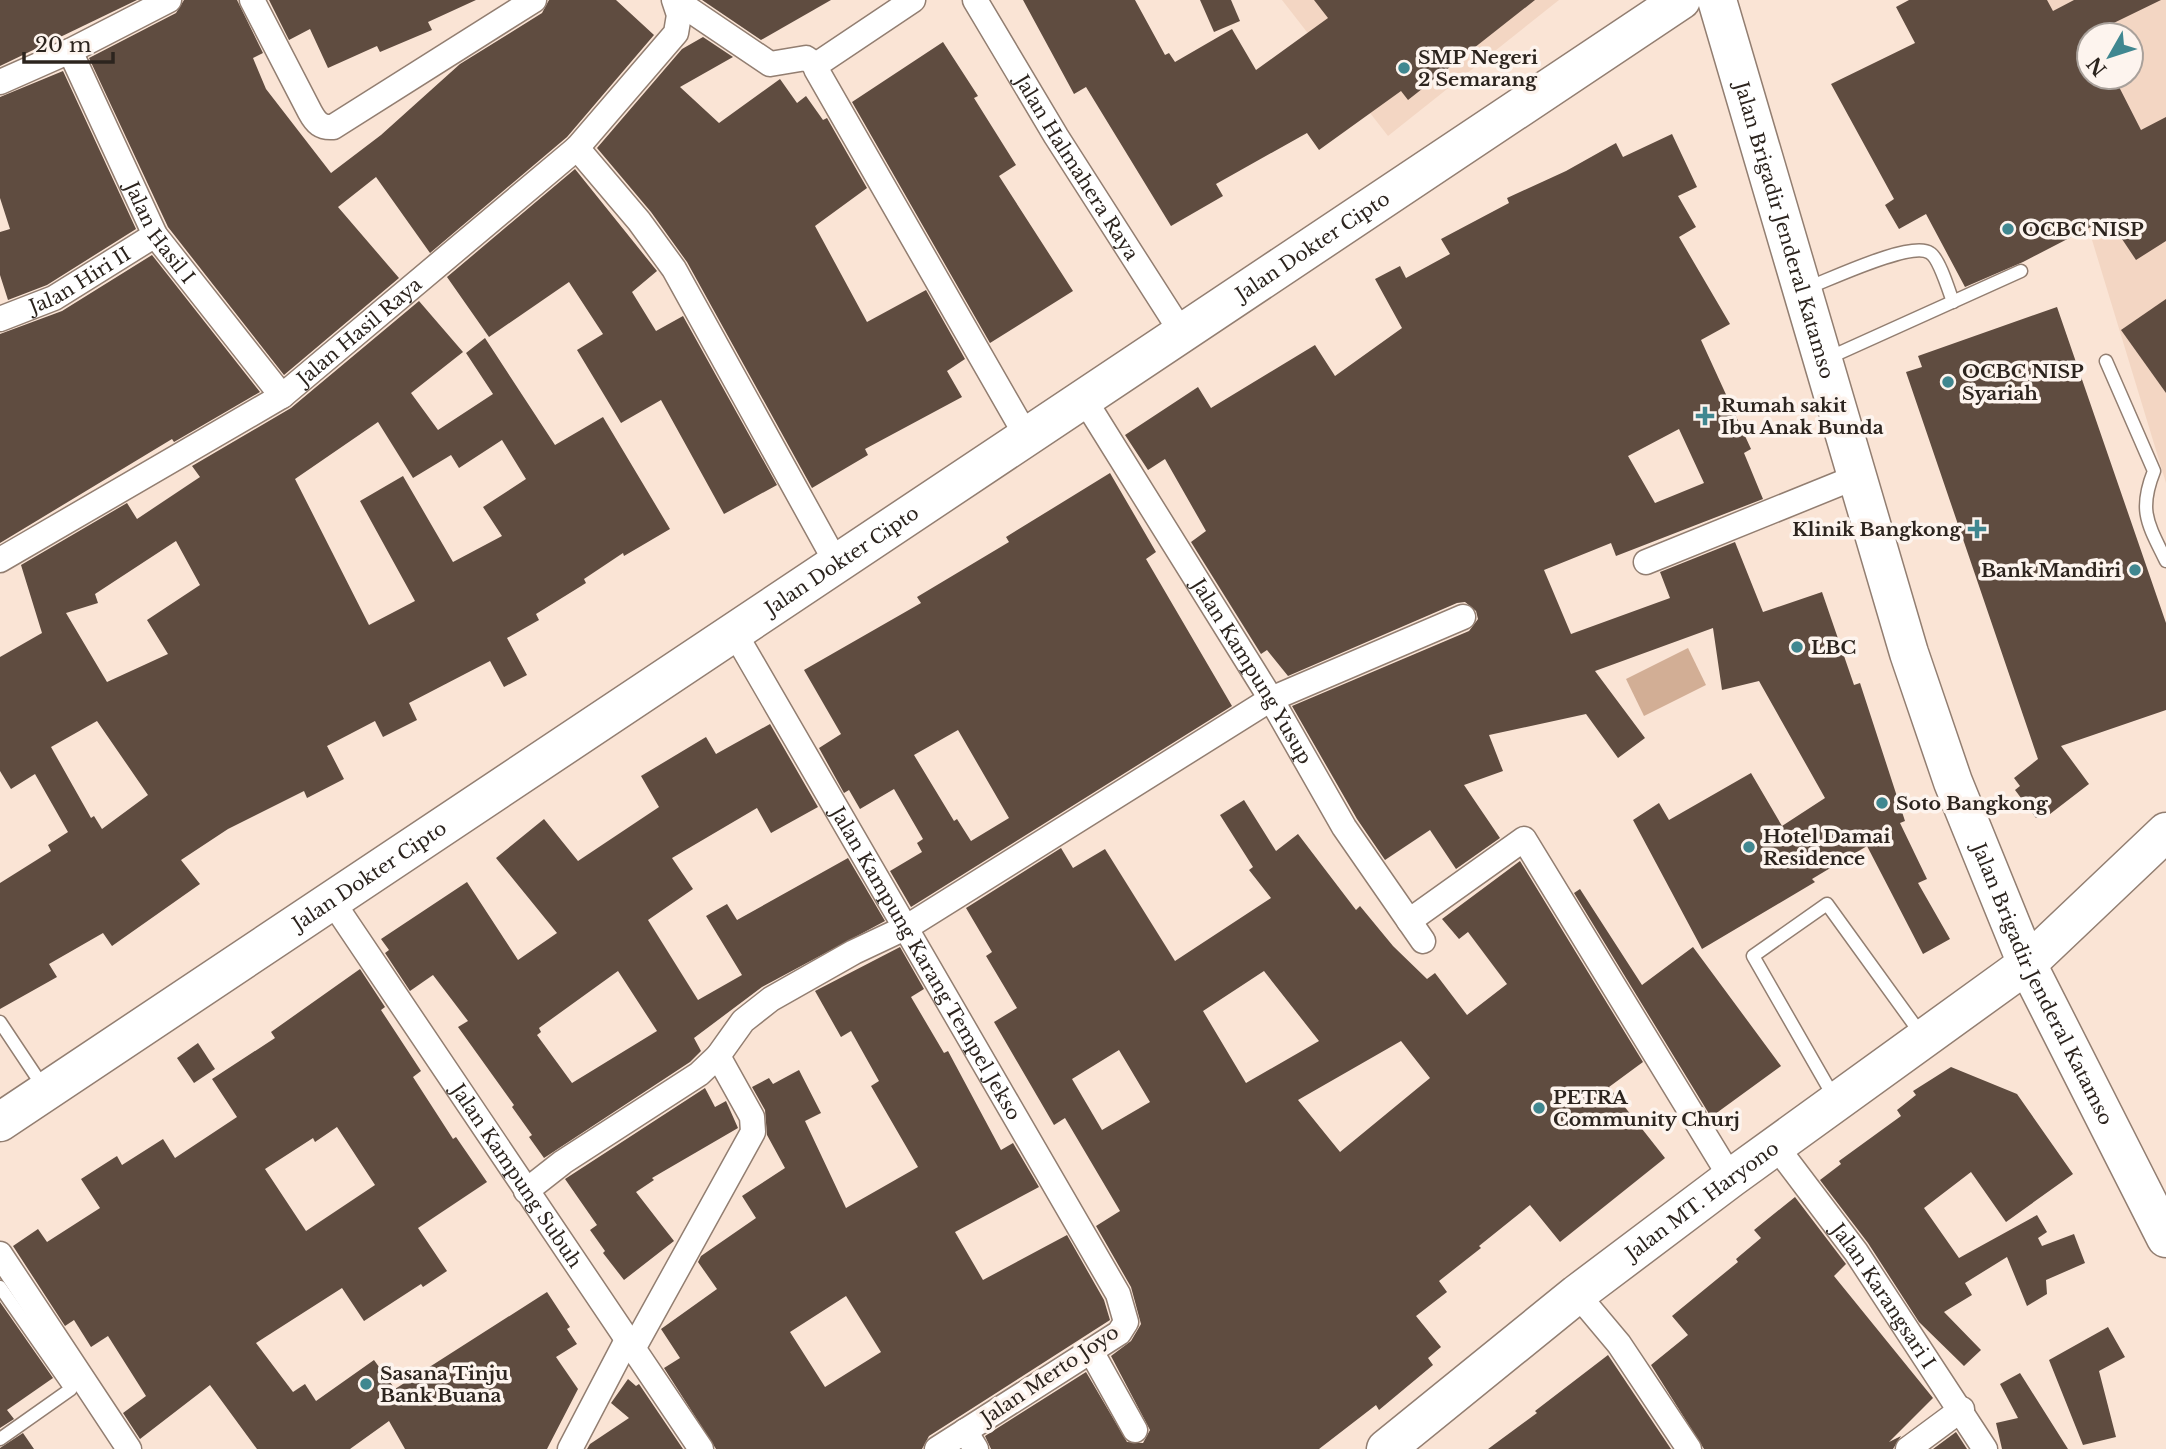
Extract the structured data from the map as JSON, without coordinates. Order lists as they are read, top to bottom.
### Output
{
  "streets": {
    "main road": ["Jalan Brigadir Jenderal Katamso", "Jalan Dokter Cipto", "Jalan MT. Haryono"],
    "street": [
      "Jalan Halmahera Raya",
      "Jalan Hasil I",
      "Jalan Hiri II",
      "Jalan Hasil Raya",
      "Jalan Kampung Yusup",
      "Jalan Kampung Karang Tempel Jekso",
      "Jalan Kampung Subuh",
      "Jalan Karangsari I",
      "Jalan Merto Joyo"
    ]
  },
  "crossings": [
    ["Jalan Halmahera Raya", "Jalan Dokter Cipto"],
    ["Jalan Brigadir Jenderal Katamso", "Jalan MT. Haryono"],
    ["Jalan Hasil I", "Jalan Hiri II"],
    ["Jalan Hasil I", "Jalan Hasil Raya"],
    ["Jalan Dokter Cipto", "Jalan Kampung Yusup"],
    ["Jalan Dokter Cipto", "Jalan Kampung Karang Tempel Jekso"],
    ["Jalan Dokter Cipto", "Jalan Kampung Subuh"],
    ["Jalan Kampung Yusup", "Jalan MT. Haryono"],
    ["Jalan Kampung Karang Tempel Jekso", "Jalan Merto Joyo"],
    ["Jalan MT. Haryono", "Jalan Karangsari I"]
  ],
  "places": {
    "other": [
      "SMP Negeri 2 Semarang",
      "OCBC NISP",
      "OCBC NISP Syariah",
      "Bank Mandiri",
      "LBC",
      "Soto Bangkong",
      "Hotel Damai Residence",
      "PETRA Community Churj",
      "Sasana Tinju Bank Buana"
    ],
    "health": ["Rumah sakit Ibu Anak Bunda", "Klinik Bangkong"]
  },
  "scale_bar": "20 m",
  "north": "bottom left"
}
